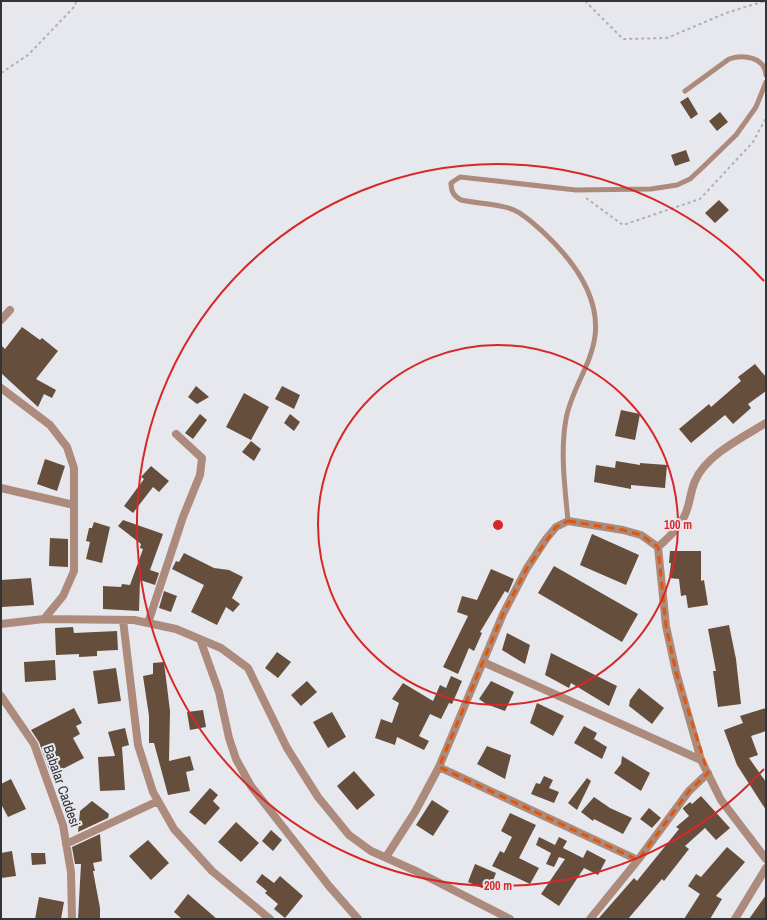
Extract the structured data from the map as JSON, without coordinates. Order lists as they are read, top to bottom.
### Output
{
  "streets": {
    "street": ["Babalar Caddesi"]
  },
  "rings": ["100 m", "200 m"]
}
